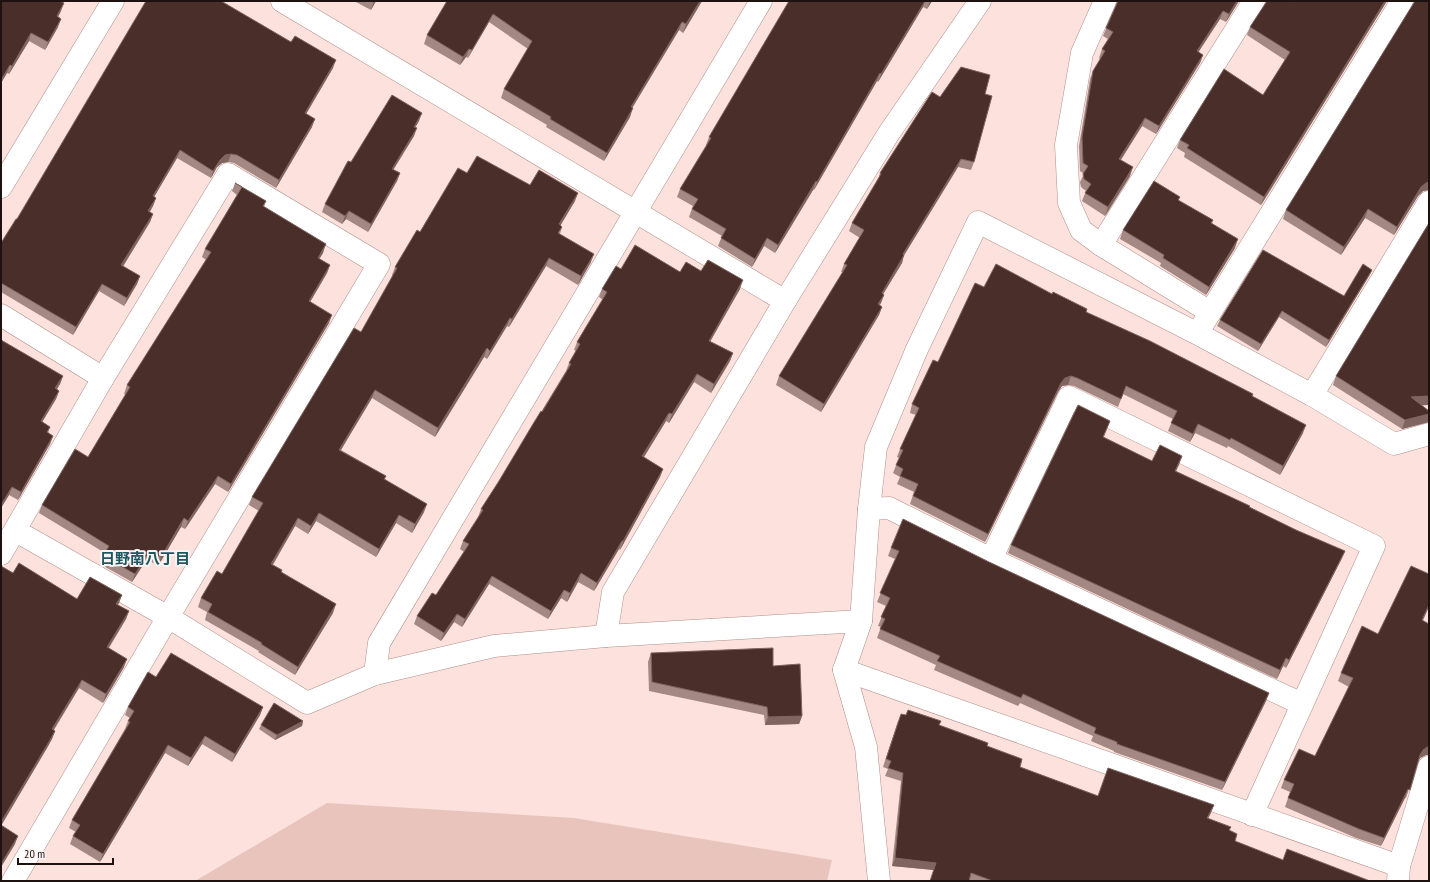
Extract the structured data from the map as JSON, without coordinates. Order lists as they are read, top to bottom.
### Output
{
  "districts": ["日野南八丁目"],
  "scale_bar": "20 m"
}
